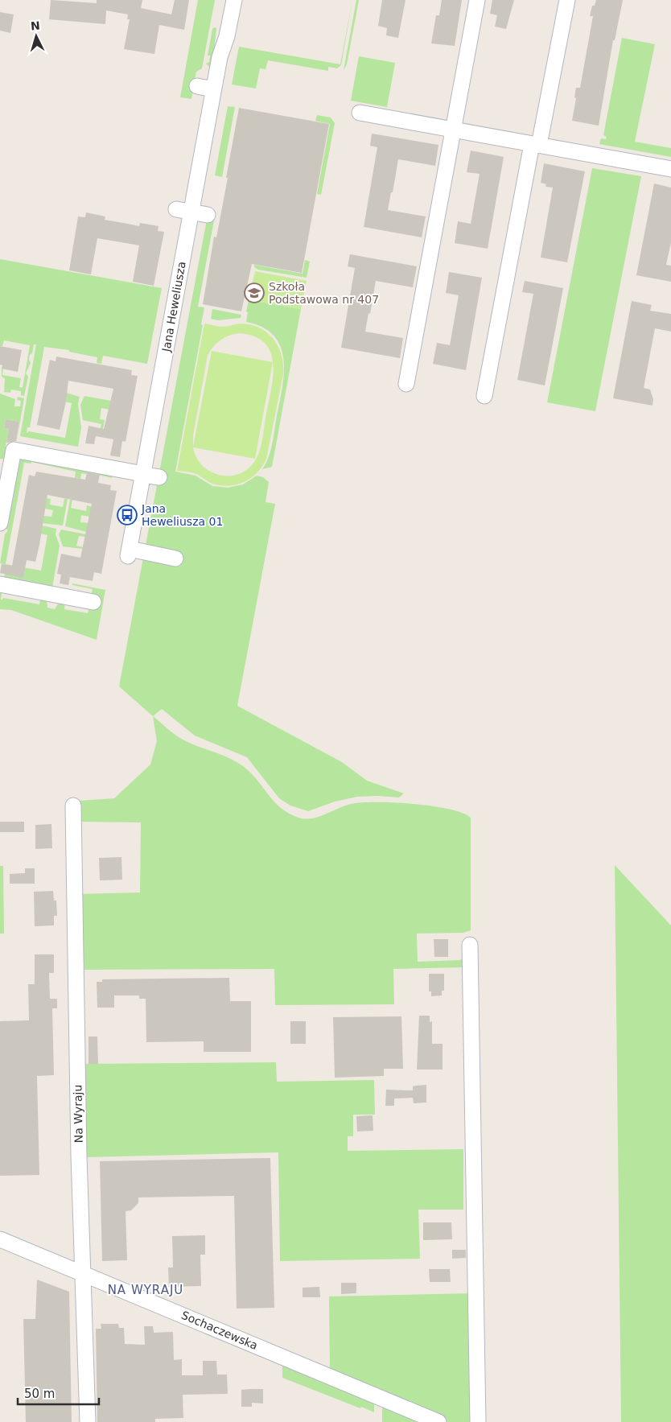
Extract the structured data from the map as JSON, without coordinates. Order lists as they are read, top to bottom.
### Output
{
  "streets": {
    "street": ["Jana Heweliusza", "Na Wyraju", "Sochaczewska"]
  },
  "crossings": [
    ["Na Wyraju", "Sochaczewska"]
  ],
  "districts": ["NA WYRAJU"],
  "places": {
    "school or university": ["Szkoła Podstawowa nr 407"],
    "bus stop": ["Jana Heweliusza 01"]
  },
  "scale_bar": "50 m",
  "north": "top"
}
